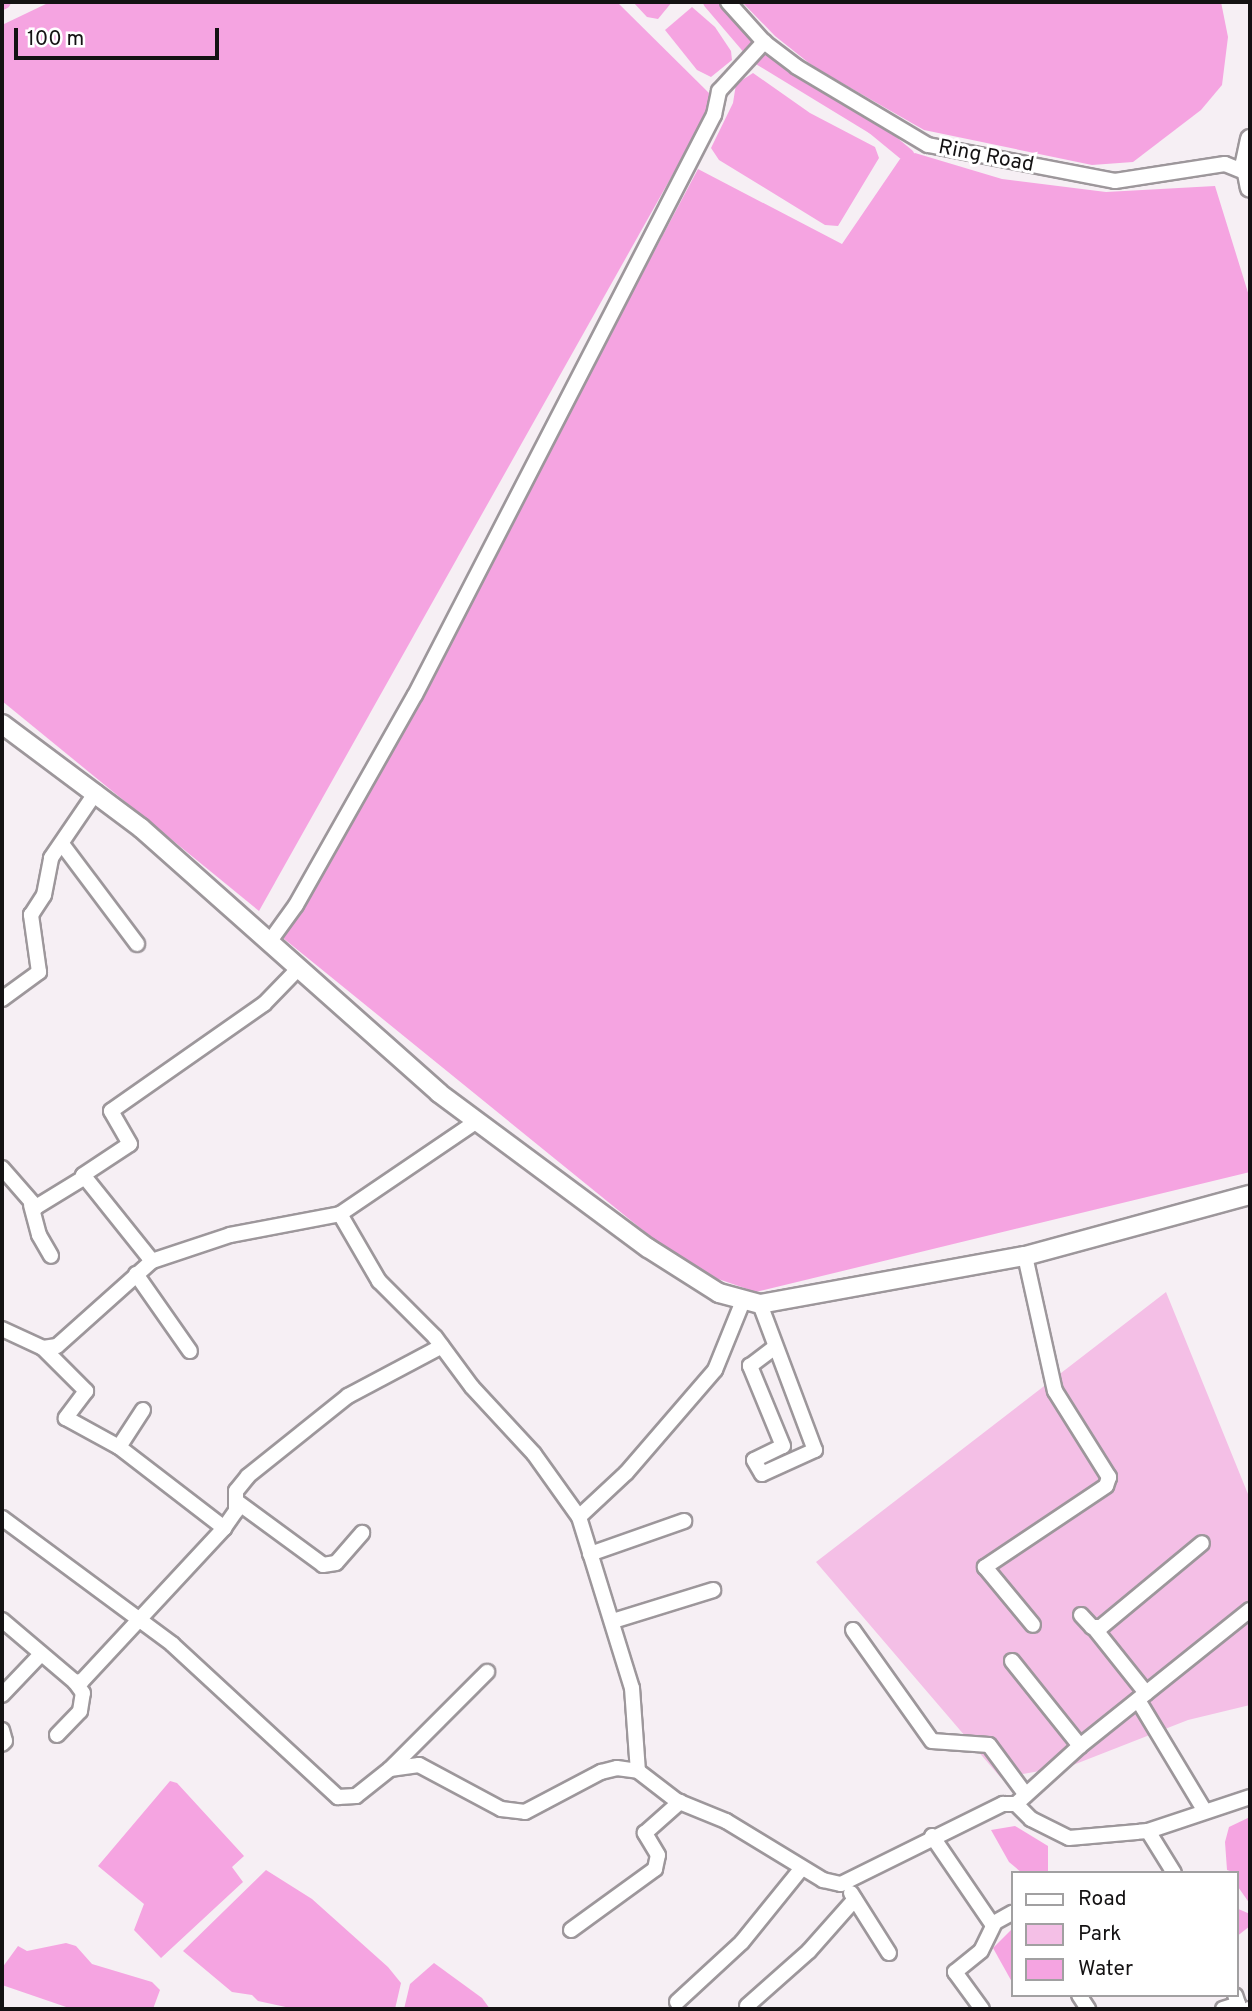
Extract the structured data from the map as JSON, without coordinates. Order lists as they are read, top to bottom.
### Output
{
  "streets": {
    "street": ["Ring Road"]
  },
  "legend": ["Road", "Park", "Water"],
  "scale_bar": "100 m"
}
